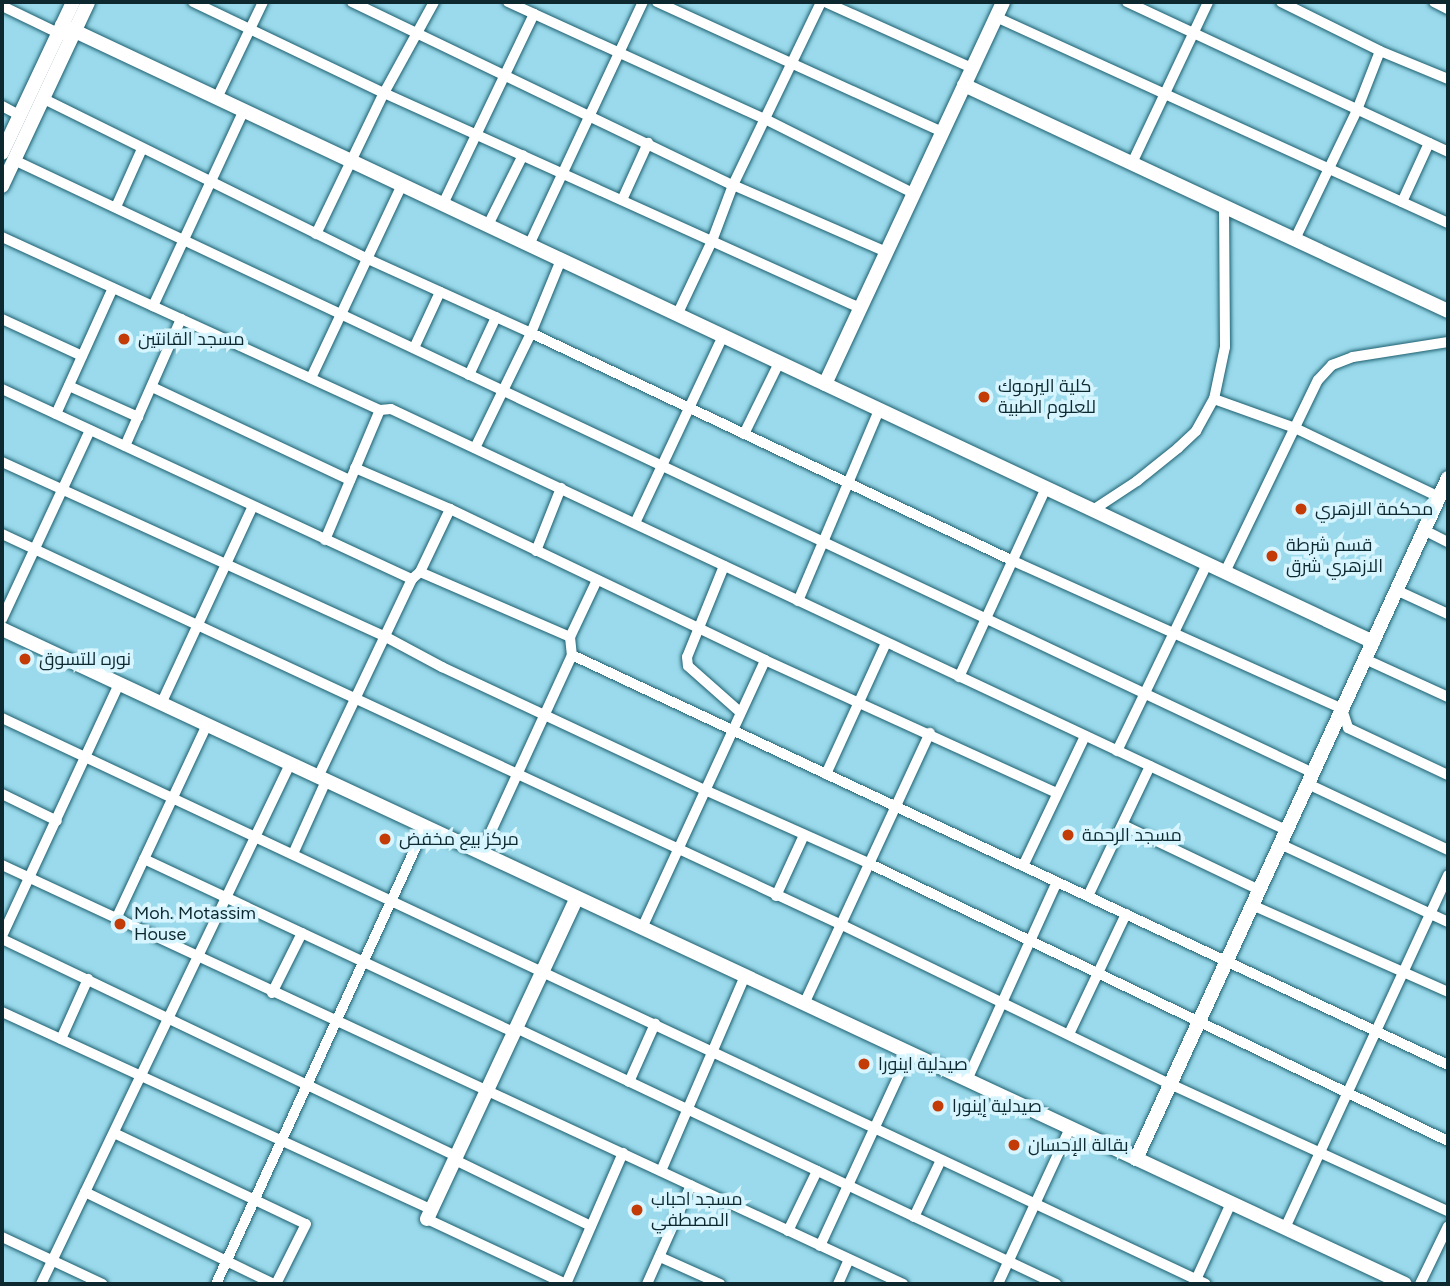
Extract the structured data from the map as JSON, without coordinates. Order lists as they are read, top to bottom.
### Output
{
  "places": [
    "مسجد القانتين",
    "كلية اليرموك للعلوم الطبية",
    "محكمة الازهري",
    "قسم شرطة الازهري شرق",
    "نوره للتسوق",
    "مسجد الرحمة",
    "مركز بيع مخفض",
    "Moh. Motassim House",
    "صيدلية اينورا",
    "صيدلية إينورا",
    "بقالة الإحسان",
    "مسجد احباب المصطفي"
  ]
}
